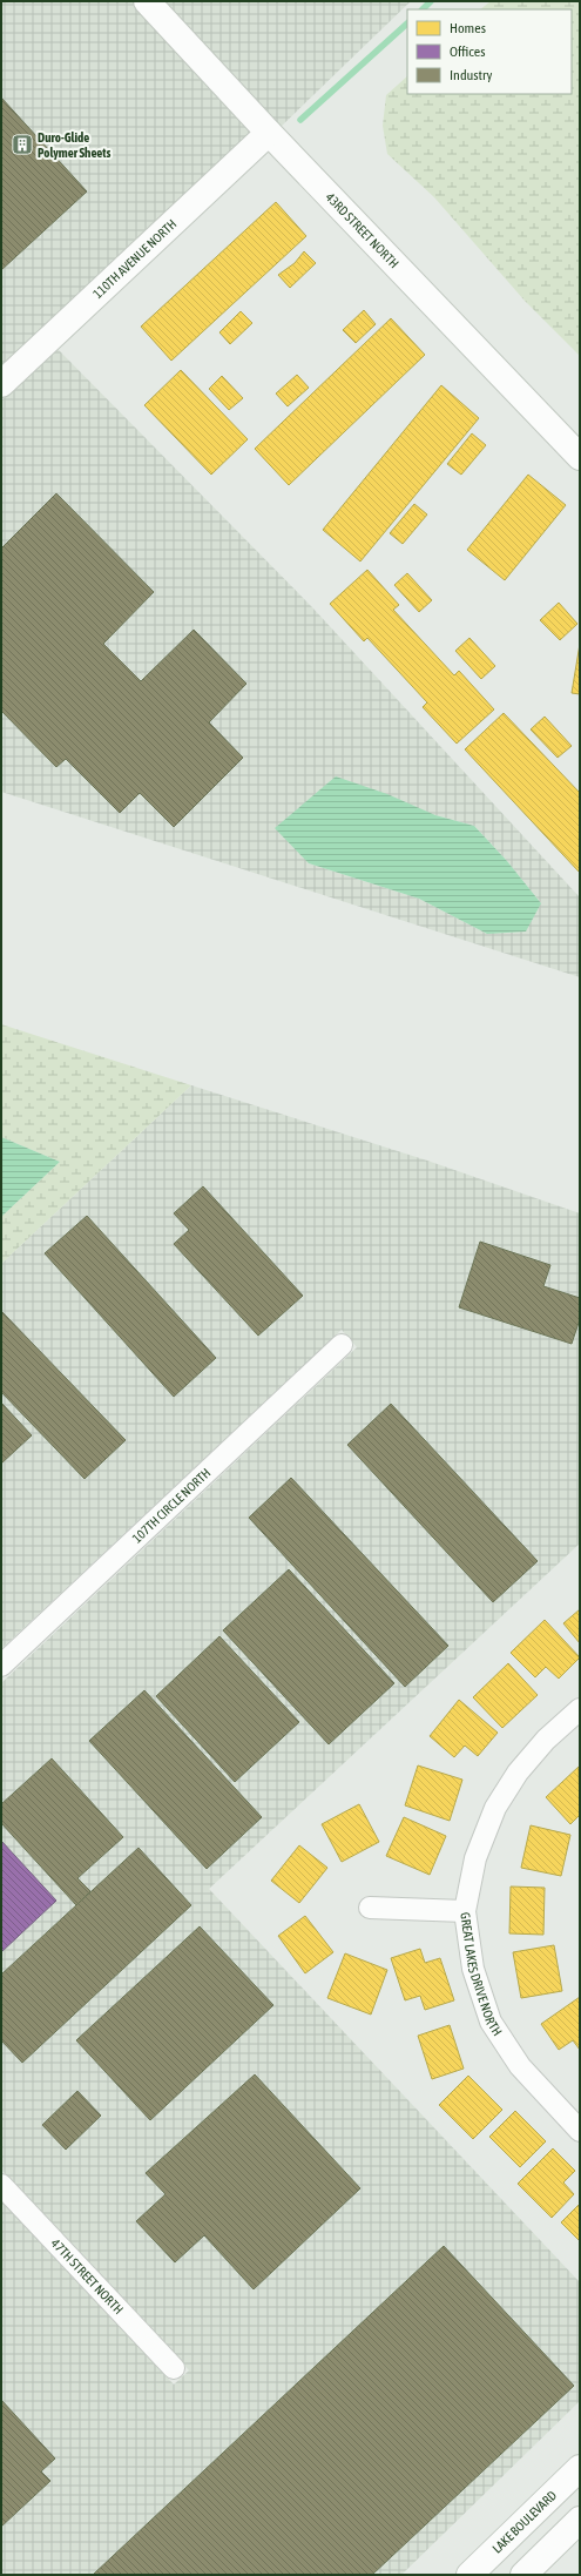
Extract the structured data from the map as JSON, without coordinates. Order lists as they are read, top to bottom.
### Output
{
  "streets": {
    "street": [
      "43RD STREET NORTH",
      "110TH AVENUE NORTH",
      "107TH CIRCLE NORTH",
      "GREAT LAKES DRIVE NORTH",
      "47TH STREET NORTH",
      "LAKE BOULEVARD"
    ]
  },
  "crossings": [
    ["43RD STREET NORTH", "110TH AVENUE NORTH"]
  ],
  "places": {
    "building": ["Duro-Glide Polymer Sheets"]
  },
  "legend": ["Homes", "Offices", "Industry"]
}
